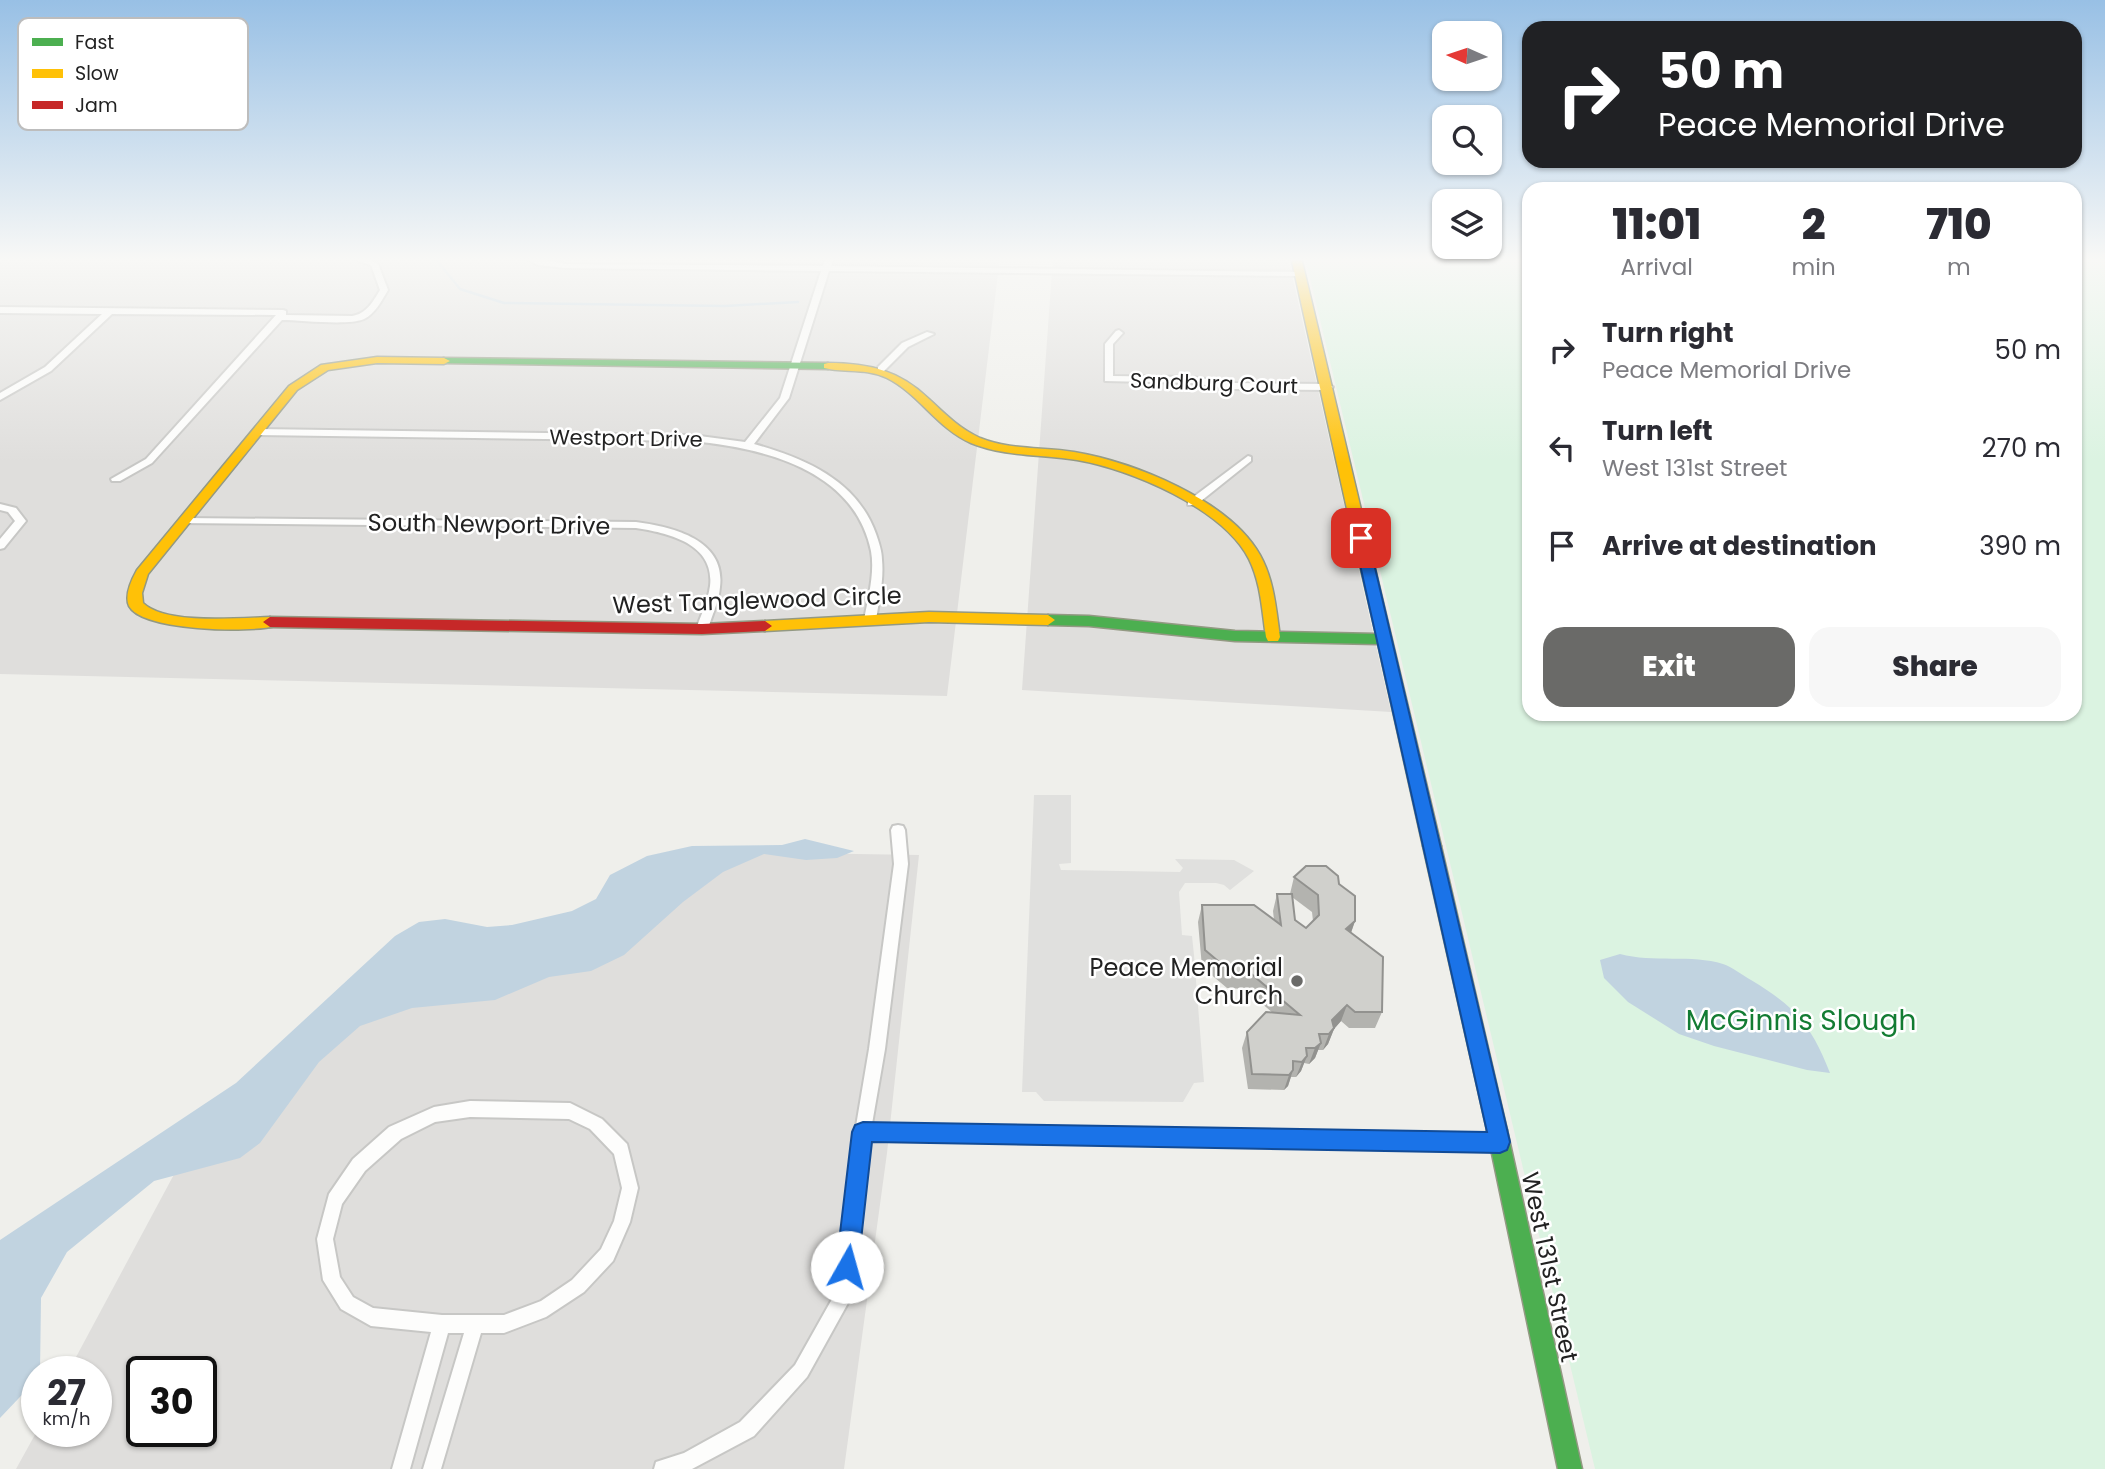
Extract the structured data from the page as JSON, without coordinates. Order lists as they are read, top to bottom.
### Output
{
  "streets": {
    "street": [
      "Sandburg Court",
      "Westport Drive",
      "South Newport Drive",
      "West Tanglewood Circle",
      "West 131st Street"
    ]
  },
  "crossings": [
    ["Sandburg Court", "West 131st Street"],
    ["Westport Drive", "West Tanglewood Circle"],
    ["South Newport Drive", "West Tanglewood Circle"],
    ["West Tanglewood Circle", "West 131st Street"]
  ],
  "parks": ["McGinnis Slough"],
  "places": ["Peace Memorial Church"],
  "legend": ["Fast", "Slow", "Jam"],
  "north": "left",
  "page": {
    "turn": ["50 m", "Peace Memorial Drive"],
    "eta": [
      "11:01",
      "Arrival",
      "2",
      "min",
      "710",
      "m"
    ],
    "list": [
      {
        "name": "Turn right",
        "note": "Peace Memorial Drive",
        "value": "50 m"
      },
      {
        "name": "Turn left",
        "note": "West 131st Street",
        "value": "270 m"
      },
      {
        "name": "Arrive at destination",
        "value": "390 m"
      }
    ],
    "buttons": ["Exit", "Share"],
    "speed": "27 km/h",
    "limit": "30"
  }
}
